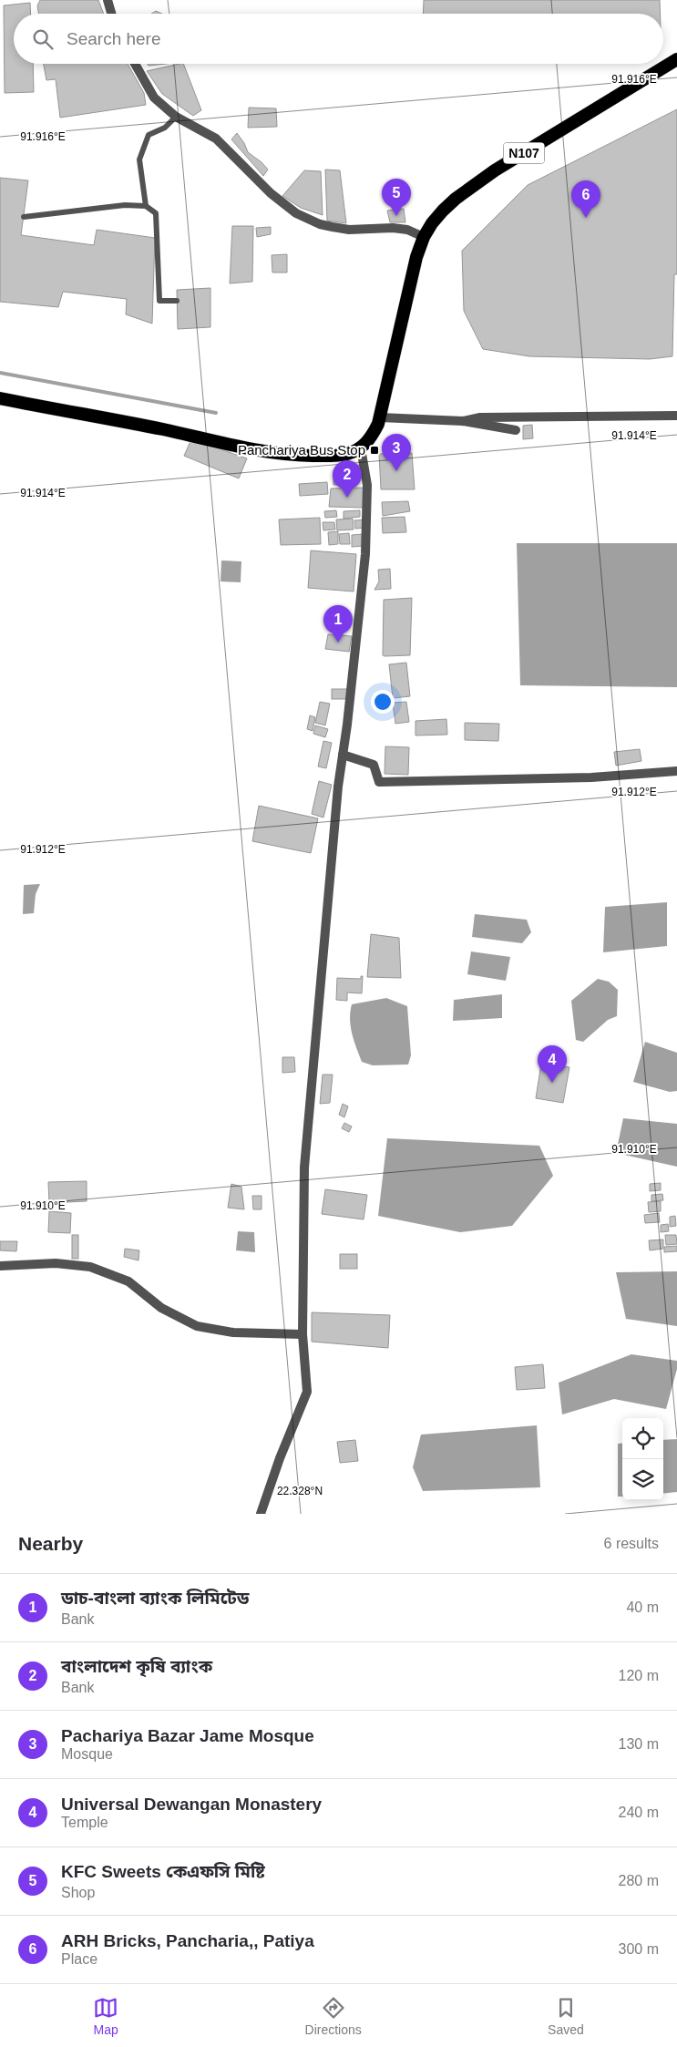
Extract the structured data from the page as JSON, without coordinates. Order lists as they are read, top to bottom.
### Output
{
  "streets": {
    "highway": ["N107"]
  },
  "places": {
    "transit": ["Panchariya Bus Stop"]
  },
  "page": {
    "search": "Search here",
    "pins": [
      "5",
      "6",
      "3",
      "2",
      "1",
      "4"
    ],
    "heading": ["Nearby", "6 results"],
    "list": [
      {
        "mark": "1",
        "name": "ডাচ-বাংলা ব্যাংক লিমিটেড",
        "note": "Bank",
        "value": "40 m"
      },
      {
        "mark": "2",
        "name": "বাংলাদেশ কৃষি ব্যাংক",
        "note": "Bank",
        "value": "120 m"
      },
      {
        "mark": "3",
        "name": "Pachariya Bazar Jame Mosque",
        "note": "Mosque",
        "value": "130 m"
      },
      {
        "mark": "4",
        "name": "Universal Dewangan Monastery",
        "note": "Temple",
        "value": "240 m"
      },
      {
        "mark": "5",
        "name": "KFC Sweets কেএফসি মিষ্টি",
        "note": "Shop",
        "value": "280 m"
      },
      {
        "mark": "6",
        "name": "ARH Bricks, Pancharia,, Patiya",
        "note": "Place",
        "value": "300 m"
      }
    ],
    "nav": ["Map", "Directions", "Saved"]
  },
  "coordinates": [
    "91.916°E",
    "91.914°E",
    "91.912°E",
    "91.910°E",
    "22.328°N"
  ]
}
